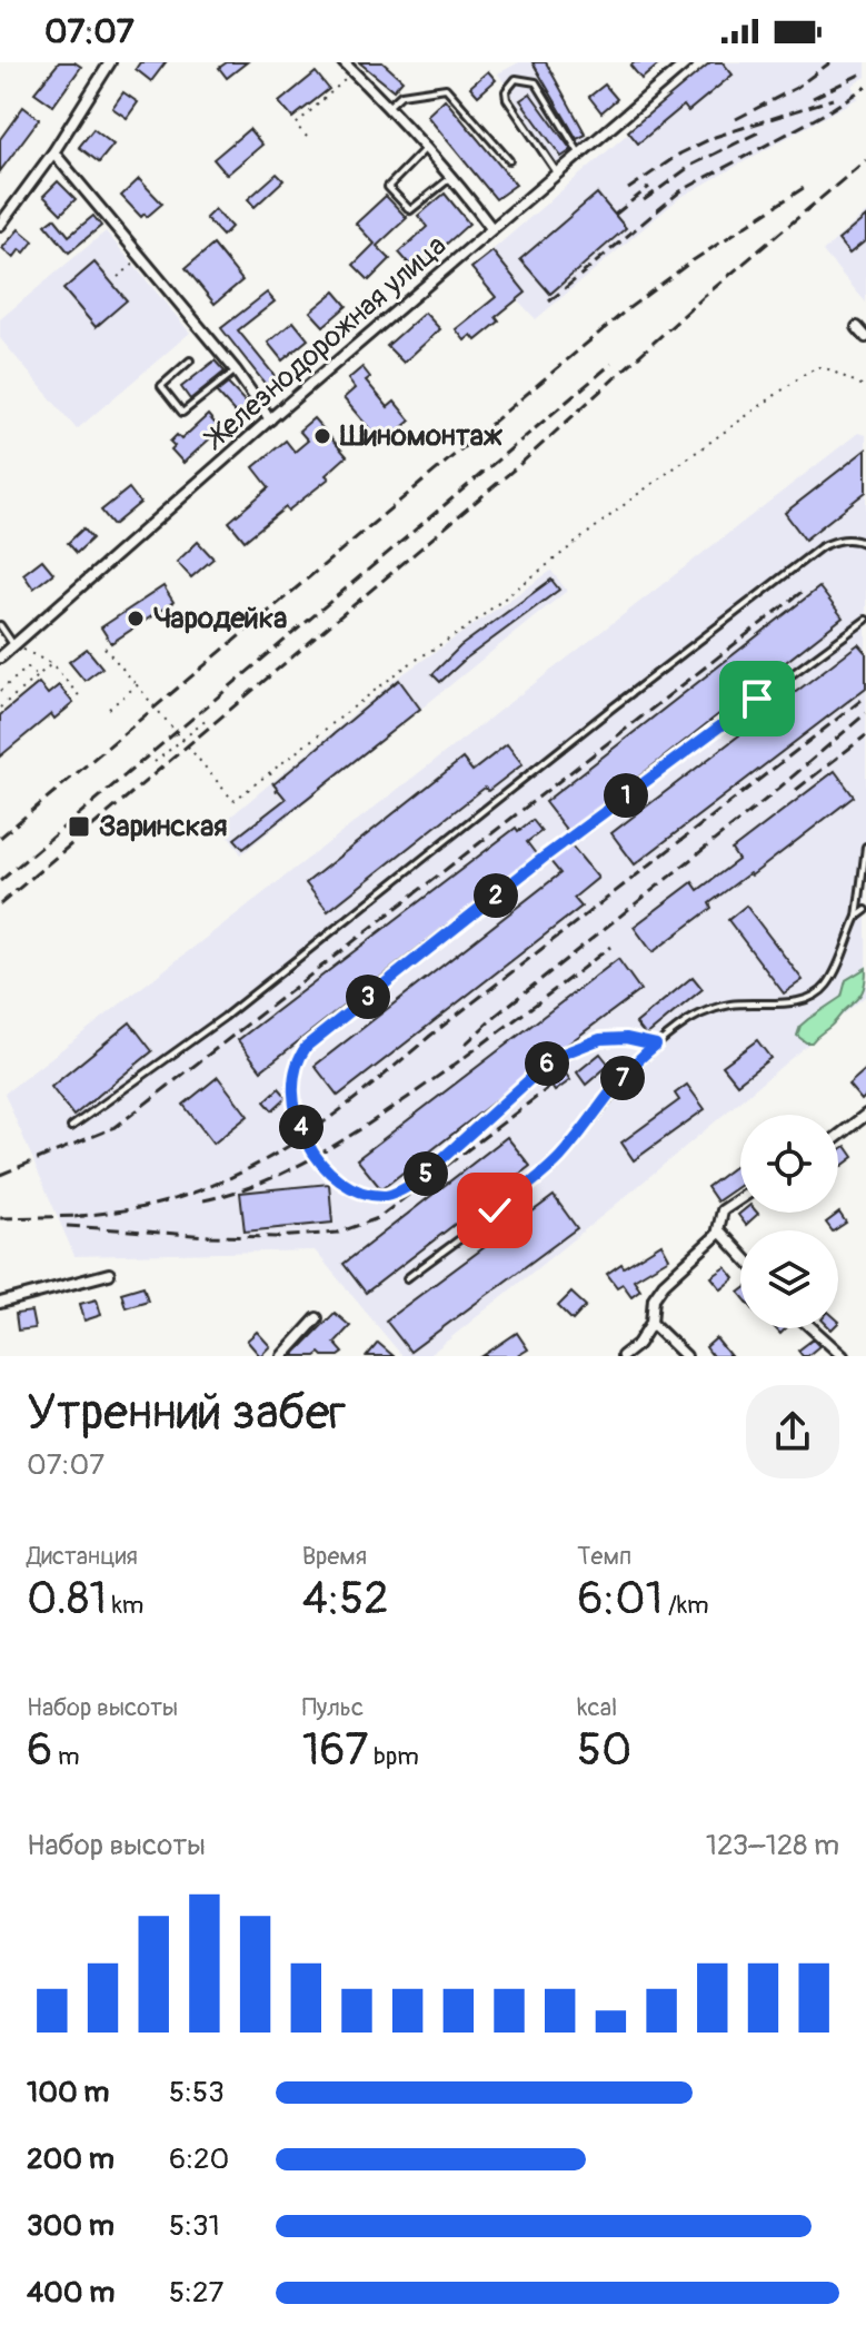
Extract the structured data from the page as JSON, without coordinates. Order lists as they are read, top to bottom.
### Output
{
  "streets": {
    "street": ["Железнодорожная улица"]
  },
  "places": {
    "other": ["Шиномонтаж", "Чародейка"],
    "transit": ["Заринская"]
  },
  "page": {
    "status": "07:07",
    "pins": [
      "1",
      "2",
      "3",
      "6",
      "7",
      "4",
      "5"
    ],
    "heading": ["Утренний забег", "07:07"],
    "stats": [
      ["Дистанция", "0.81 km"],
      ["Время", "4:52"],
      ["Темп", "6:01 /km"],
      ["Набор высоты", "6 m"],
      ["Пульс", "167 bpm"],
      ["kcal", "50"]
    ],
    "chart": ["Набор высоты", "123–128 m"],
    "list": [
      {
        "name": "100 m",
        "note": "5:53"
      },
      {
        "name": "200 m",
        "note": "6:20"
      },
      {
        "name": "300 m",
        "note": "5:31"
      },
      {
        "name": "400 m",
        "note": "5:27"
      }
    ]
  }
}
